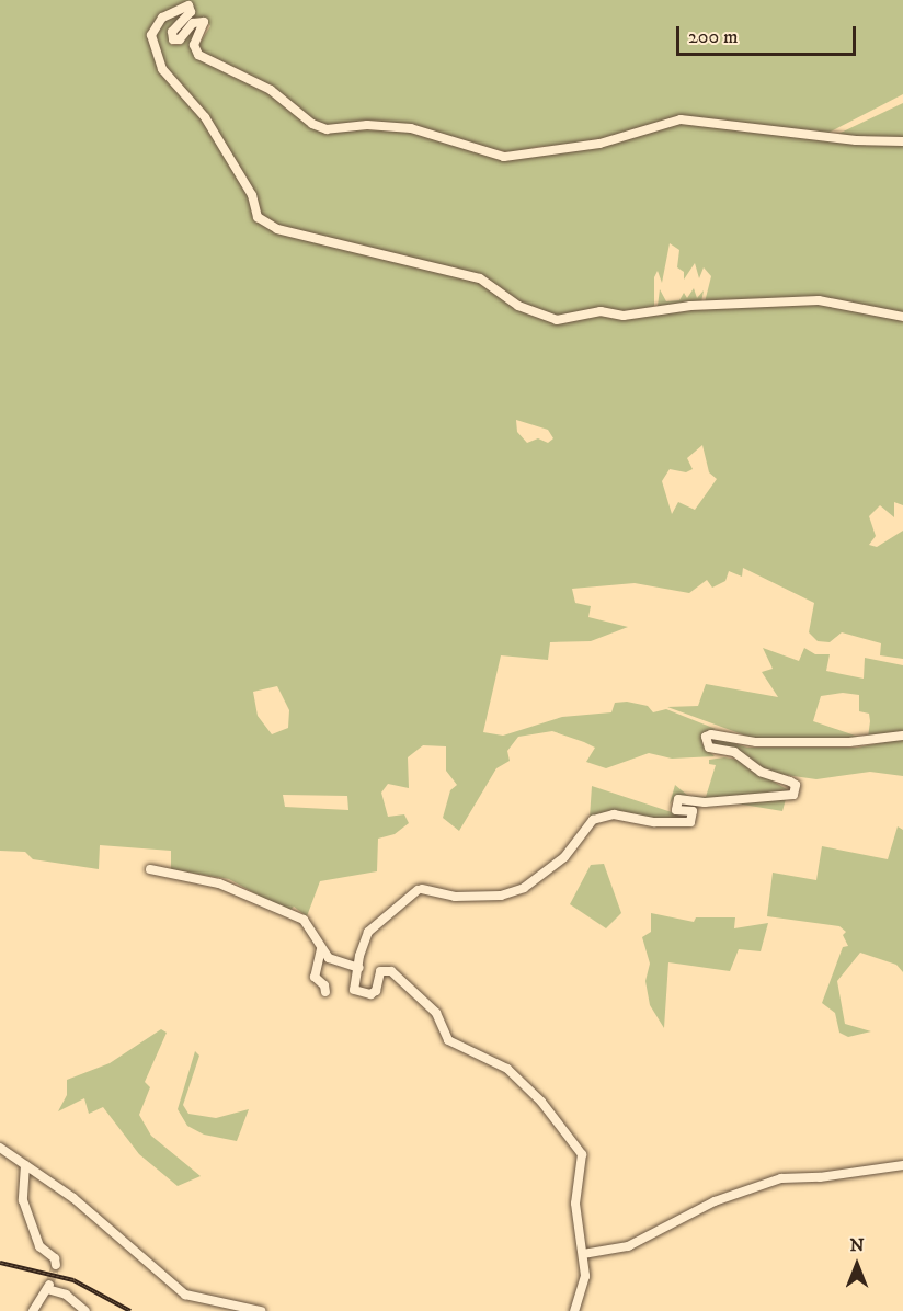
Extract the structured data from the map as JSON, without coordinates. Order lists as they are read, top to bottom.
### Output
{
  "scale_bar": "200 m",
  "north": "top"
}
